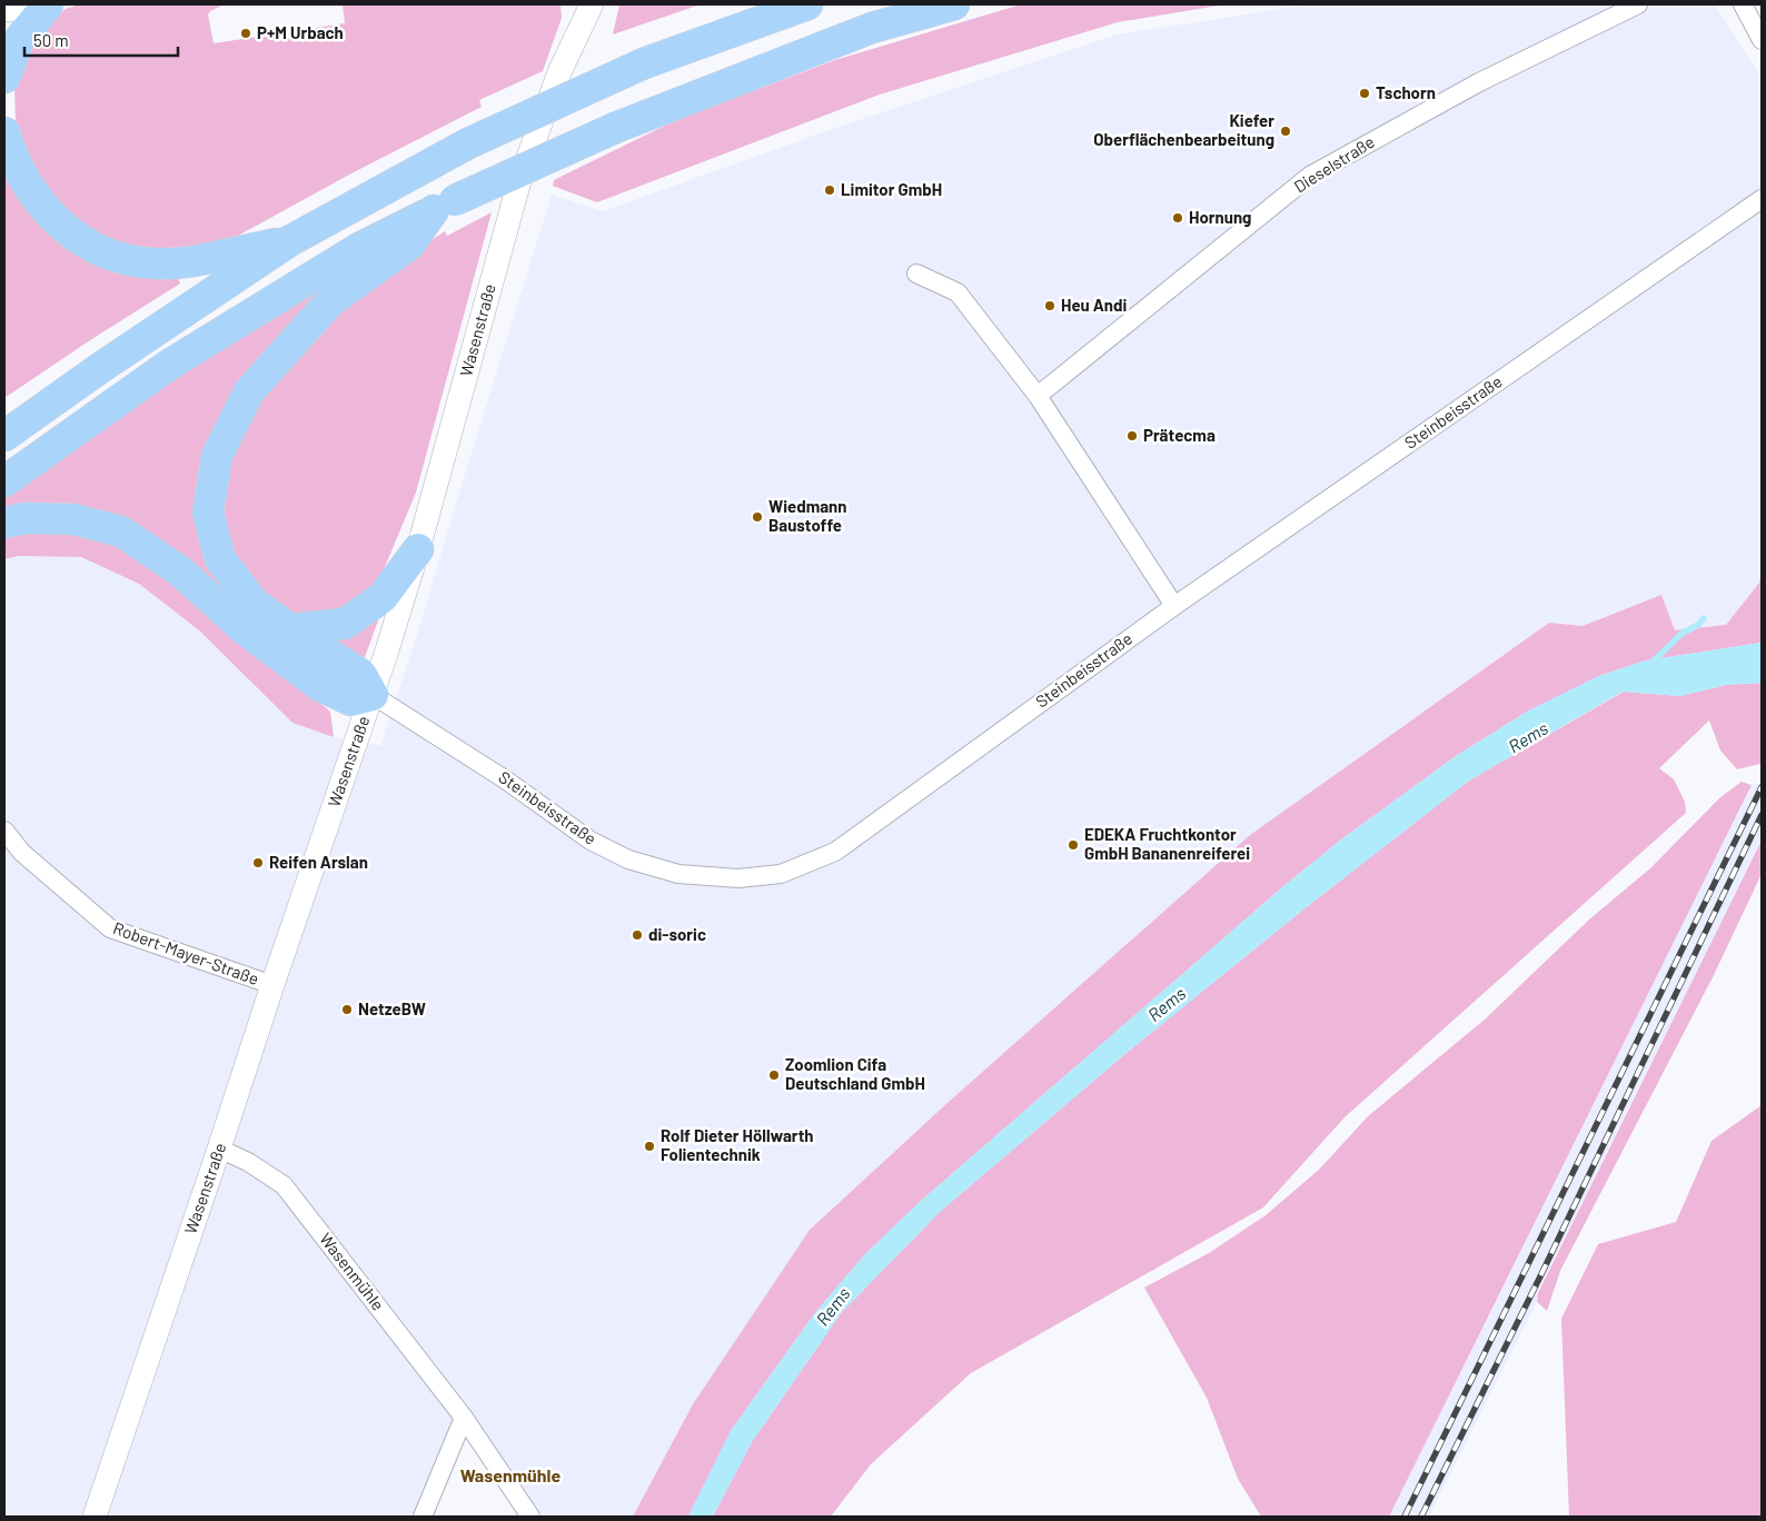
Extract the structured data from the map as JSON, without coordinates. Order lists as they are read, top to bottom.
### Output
{
  "streets": {
    "street": [
      "Dieselstraße",
      "Wasenstraße",
      "Steinbeisstraße",
      "Robert-Mayer-Straße",
      "Wasenmühle"
    ]
  },
  "crossings": [
    ["Wasenstraße", "Steinbeisstraße"],
    ["Wasenstraße", "Robert-Mayer-Straße"],
    ["Wasenstraße", "Wasenmühle"]
  ],
  "districts": ["Wasenmühle"],
  "water": ["Rems"],
  "places": [
    "P+M Urbach",
    "Tschorn",
    "Kiefer Oberflächenbearbeitung",
    "Limitor GmbH",
    "Hornung",
    "Heu Andi",
    "Prätecma",
    "Wiedmann Baustoffe",
    "EDEKA Fruchtkontor GmbH Bananenreiferei",
    "Reifen Arslan",
    "di-soric",
    "NetzeBW",
    "Zoomlion Cifa Deutschland GmbH",
    "Rolf Dieter Höllwarth Folientechnik"
  ],
  "scale_bar": "50 m"
}
